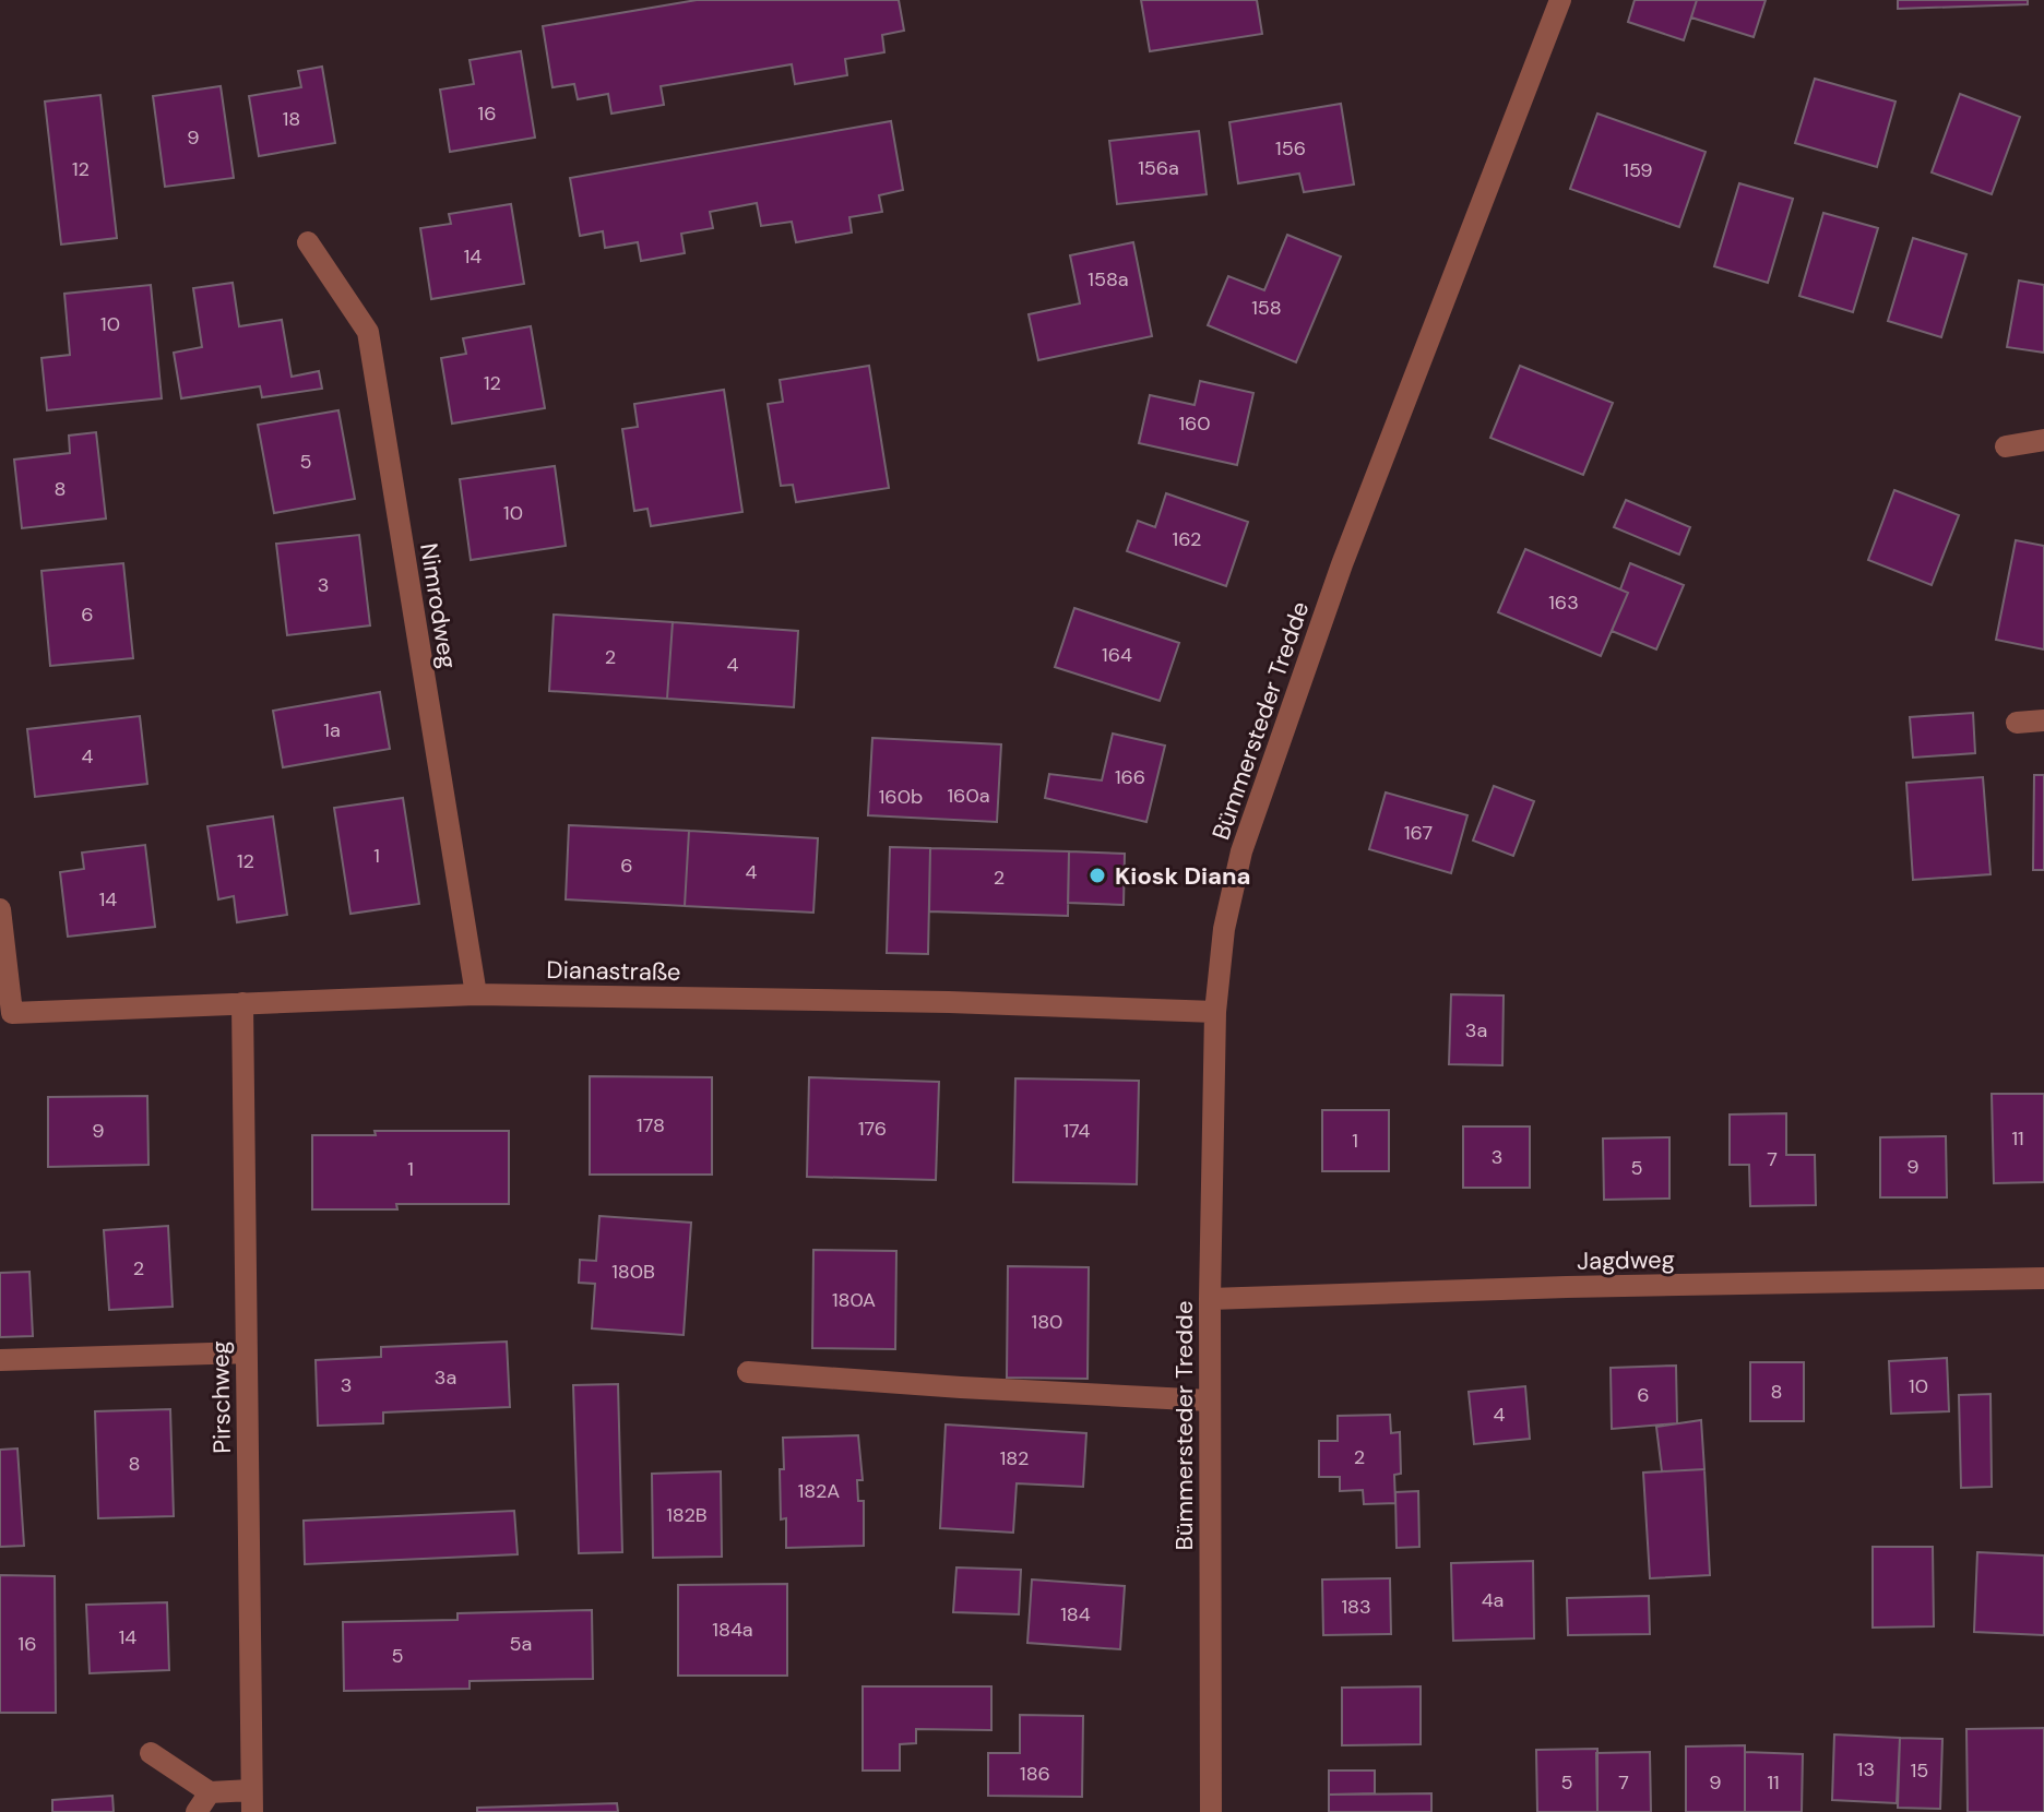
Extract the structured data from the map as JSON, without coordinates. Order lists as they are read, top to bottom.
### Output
{
  "streets": {
    "street": [
      "Nimrodweg",
      "Bümmersteder Tredde",
      "Dianastraße",
      "Jagdweg",
      "Pirschweg"
    ]
  },
  "crossings": [
    ["Nimrodweg", "Dianastraße"],
    ["Bümmersteder Tredde", "Dianastraße"],
    ["Bümmersteder Tredde", "Jagdweg"],
    ["Dianastraße", "Pirschweg"]
  ],
  "places": ["Kiosk Diana"],
  "house_numbers": [
    "16",
    "18",
    "9",
    "156",
    "156a",
    "12",
    "159",
    "14",
    "158a",
    "158",
    "10",
    "12",
    "160",
    "5",
    "8",
    "10",
    "162",
    "3",
    "163",
    "6",
    "164",
    "2",
    "4",
    "1a",
    "4",
    "166",
    "160a",
    "160b",
    "167",
    "1",
    "12",
    "6",
    "4",
    "2",
    "14",
    "3a",
    "178",
    "176",
    "9",
    "174",
    "11",
    "1",
    "3",
    "7",
    "9",
    "5",
    "1",
    "2",
    "180B",
    "180A",
    "180",
    "3a",
    "3",
    "10",
    "8",
    "6",
    "4",
    "2",
    "182",
    "8",
    "182A",
    "182B",
    "4a",
    "183",
    "184",
    "184a",
    "14",
    "16",
    "5a",
    "5",
    "13",
    "15",
    "186",
    "5",
    "7",
    "9",
    "11"
  ]
}
